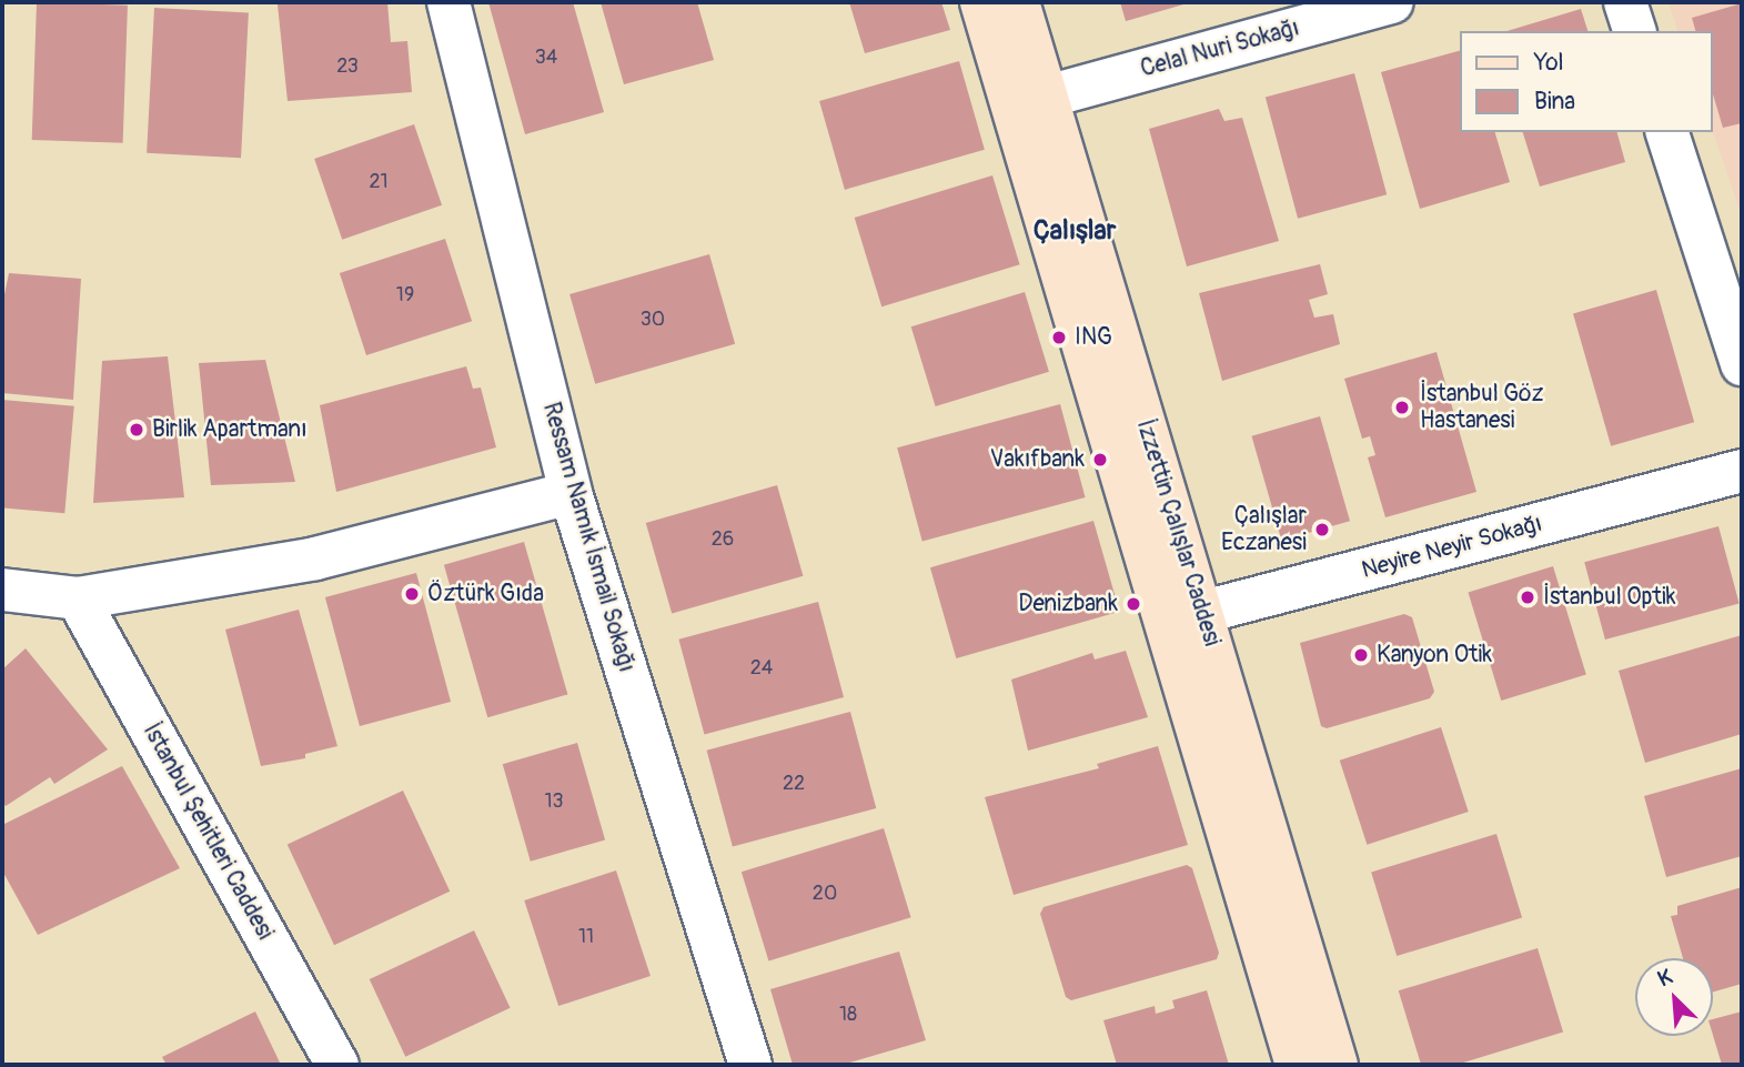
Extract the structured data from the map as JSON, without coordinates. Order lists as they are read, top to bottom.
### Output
{
  "streets": {
    "main road": ["İzzettin Çalışlar Caddesi"],
    "street": [
      "Celal Nuri Sokağı",
      "Ressam Namık İsmail Sokağı",
      "Neyire Neyir Sokağı",
      "İstanbul Şehitleri Caddesi"
    ]
  },
  "crossings": [
    ["Celal Nuri Sokağı", "İzzettin Çalışlar Caddesi"],
    ["İzzettin Çalışlar Caddesi", "Neyire Neyir Sokağı"]
  ],
  "districts": ["Çalışlar"],
  "places": [
    "ING",
    "İstanbul Göz Hastanesi",
    "Birlik Apartmanı",
    "Vakıfbank",
    "Çalışlar Eczanesi",
    "Öztürk Gıda",
    "İstanbul Optik",
    "Denizbank",
    "Kanyon Otik"
  ],
  "house_numbers": [
    "34",
    "23",
    "21",
    "19",
    "30",
    "26",
    "24",
    "22",
    "13",
    "20",
    "11",
    "18"
  ],
  "legend": ["Yol", "Bina"],
  "north": "top left"
}
